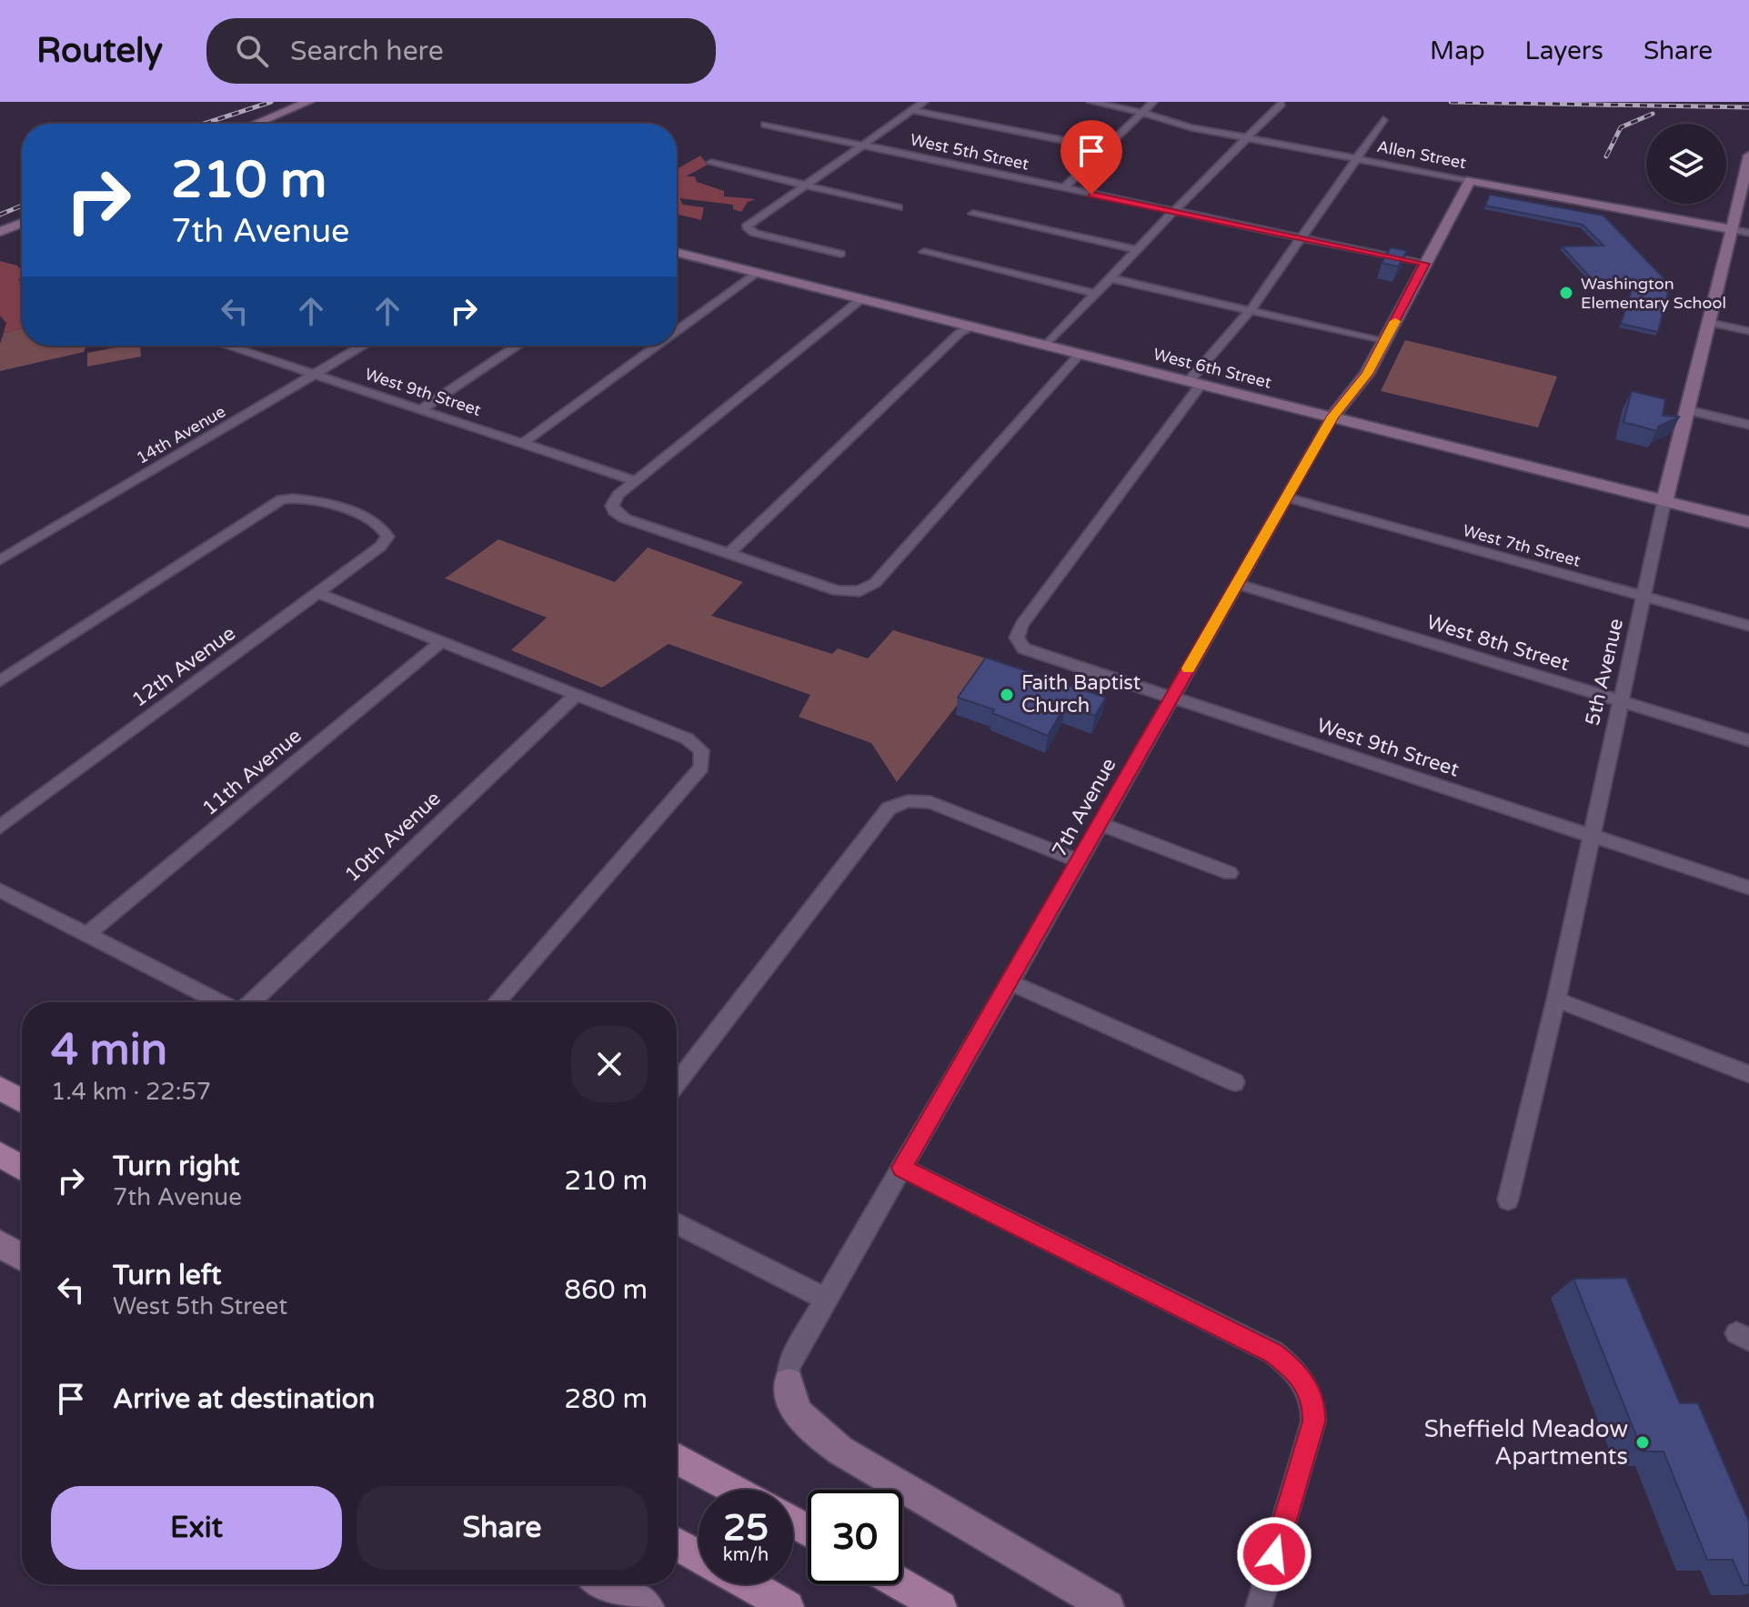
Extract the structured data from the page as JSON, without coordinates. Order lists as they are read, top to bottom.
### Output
{
  "streets": {
    "street": [
      "West 5th Street",
      "Allen Street",
      "West 6th Street",
      "West 9th Street",
      "14th Avenue",
      "West 7th Street",
      "West 8th Street",
      "12th Avenue",
      "5th Avenue",
      "11th Avenue",
      "7th Avenue",
      "10th Avenue"
    ]
  },
  "crossings": [
    ["West 5th Street", "7th Avenue"],
    ["Allen Street", "5th Avenue"],
    ["Allen Street", "7th Avenue"],
    ["West 6th Street", "West 9th Street"],
    ["West 6th Street", "5th Avenue"],
    ["West 6th Street", "7th Avenue"],
    ["West 9th Street", "14th Avenue"],
    ["West 9th Street", "5th Avenue"],
    ["West 9th Street", "7th Avenue"],
    ["West 7th Street", "5th Avenue"],
    ["West 7th Street", "7th Avenue"],
    ["West 8th Street", "5th Avenue"],
    ["West 8th Street", "7th Avenue"]
  ],
  "places": ["Washington Elementary School", "Faith Baptist Church", "Sheffield Meadow Apartments"],
  "page": {
    "header": "Routely",
    "search": "Search here",
    "nav": ["Map", "Layers", "Share"],
    "turn": ["210 m", "7th Avenue"],
    "heading": ["4 min", "1.4 km · 22:57"],
    "list": [
      {
        "name": "Turn right",
        "note": "7th Avenue",
        "value": "210 m"
      },
      {
        "name": "Turn left",
        "note": "West 5th Street",
        "value": "860 m"
      },
      {
        "name": "Arrive at destination",
        "value": "280 m"
      }
    ],
    "buttons": ["Exit", "Share"],
    "speed": "25 km/h",
    "limit": "30"
  }
}
